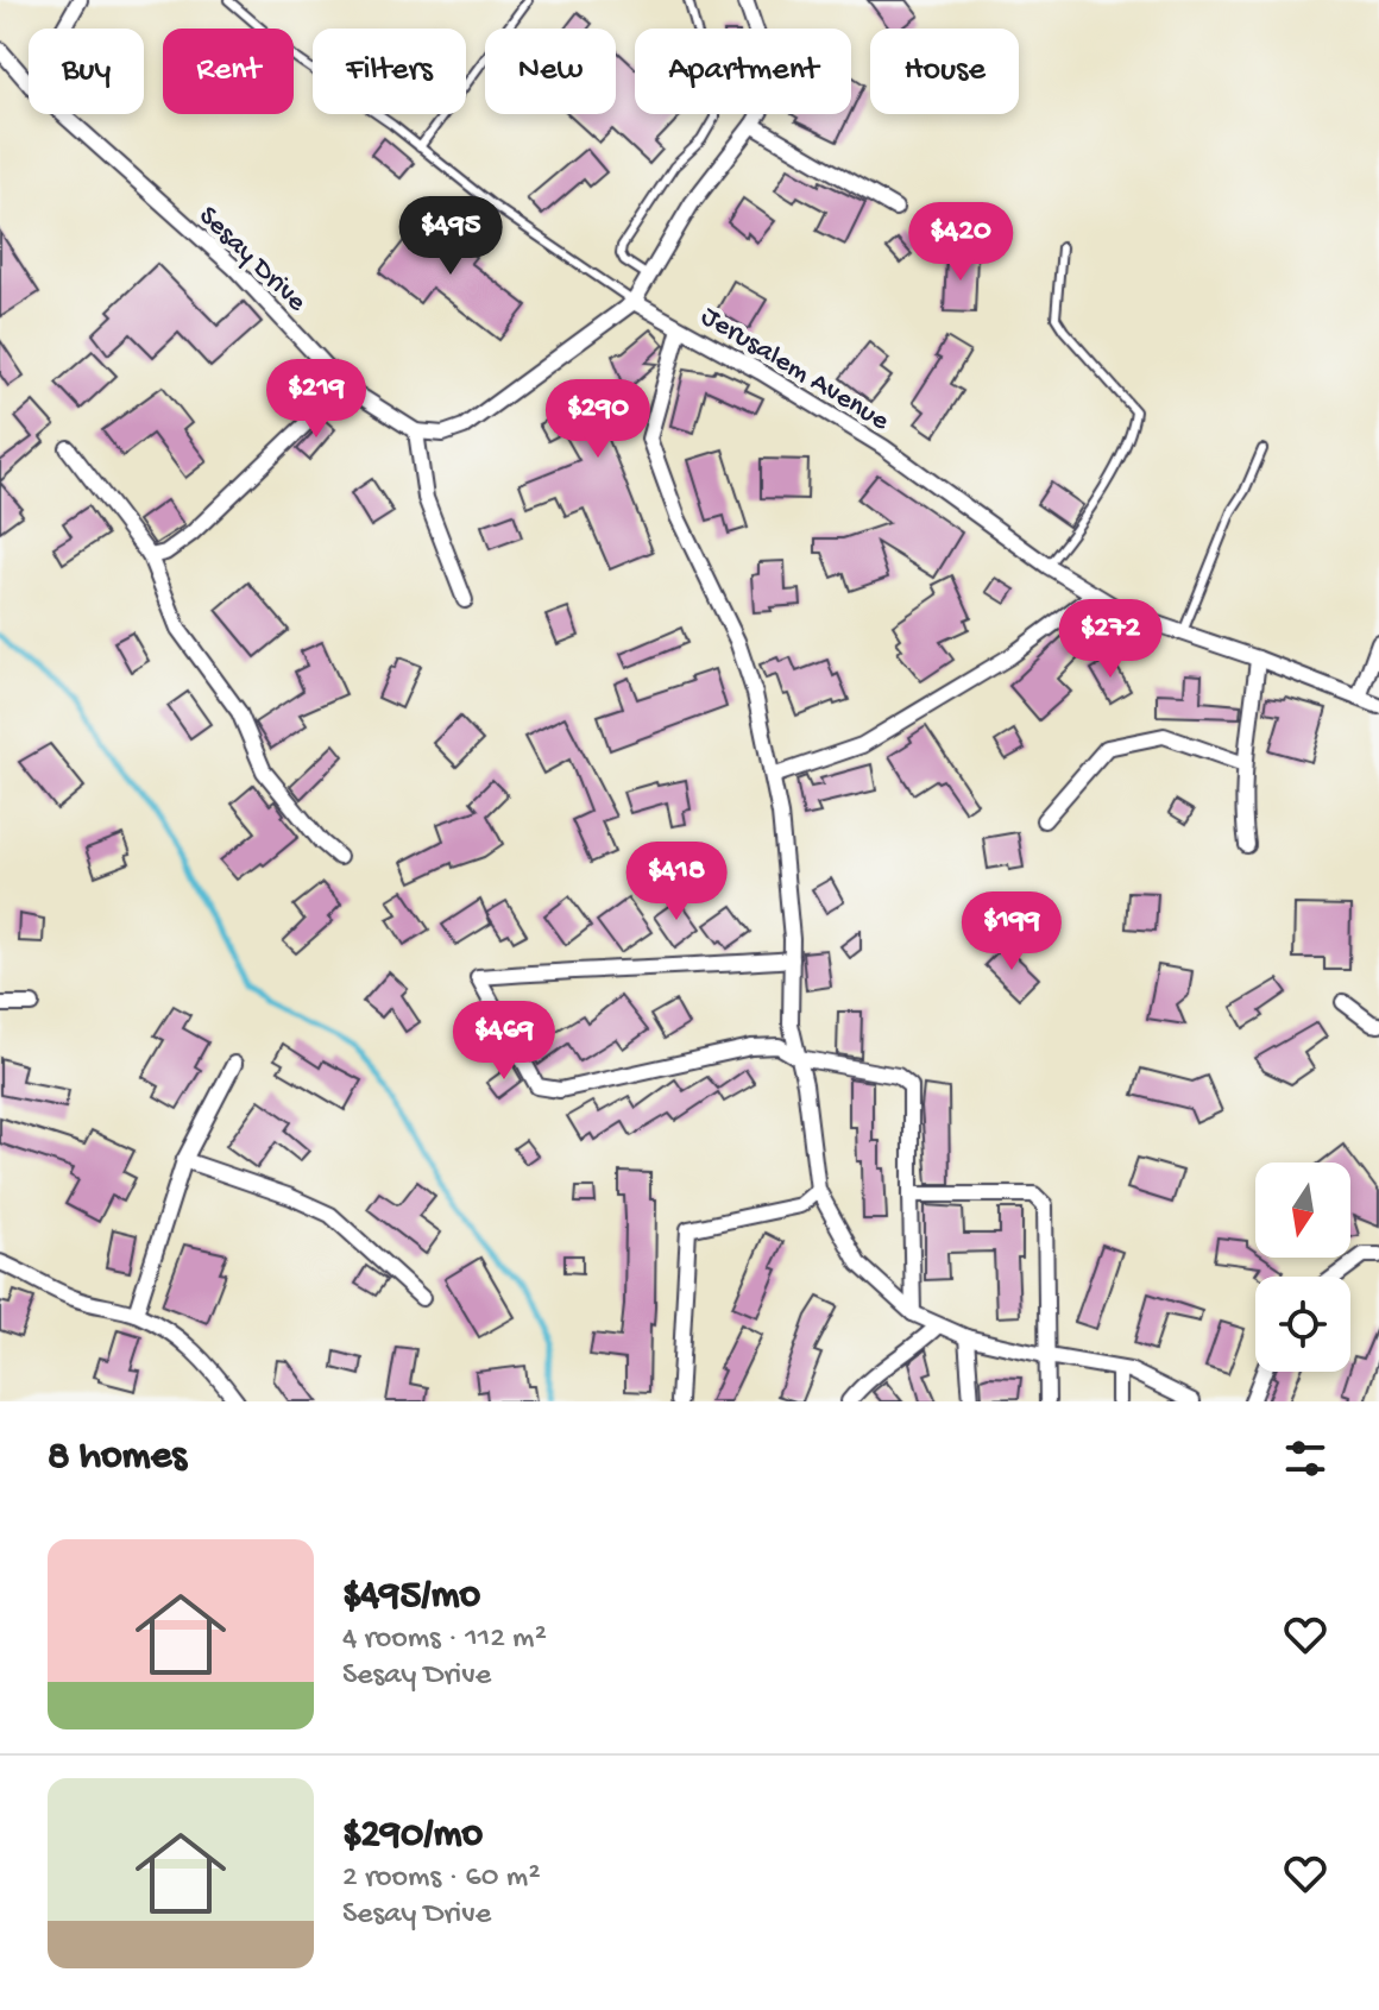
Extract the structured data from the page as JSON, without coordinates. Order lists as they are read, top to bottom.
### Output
{
  "streets": {
    "street": ["Sesay Drive", "Jerusalem Avenue"]
  },
  "north": "bottom",
  "page": {
    "chip": [
      "Buy",
      "Rent",
      "Filters",
      "New",
      "Apartment",
      "House"
    ],
    "price": [
      "$495",
      "$420",
      "$219",
      "$290",
      "$272",
      "$418",
      "$199",
      "$469"
    ],
    "heading": "8 homes",
    "list": [
      {
        "name": "$495/mo",
        "note": "4 rooms · 112 m² · Sesay Drive"
      },
      {
        "name": "$290/mo",
        "note": "2 rooms · 60 m² · Sesay Drive"
      }
    ]
  }
}
